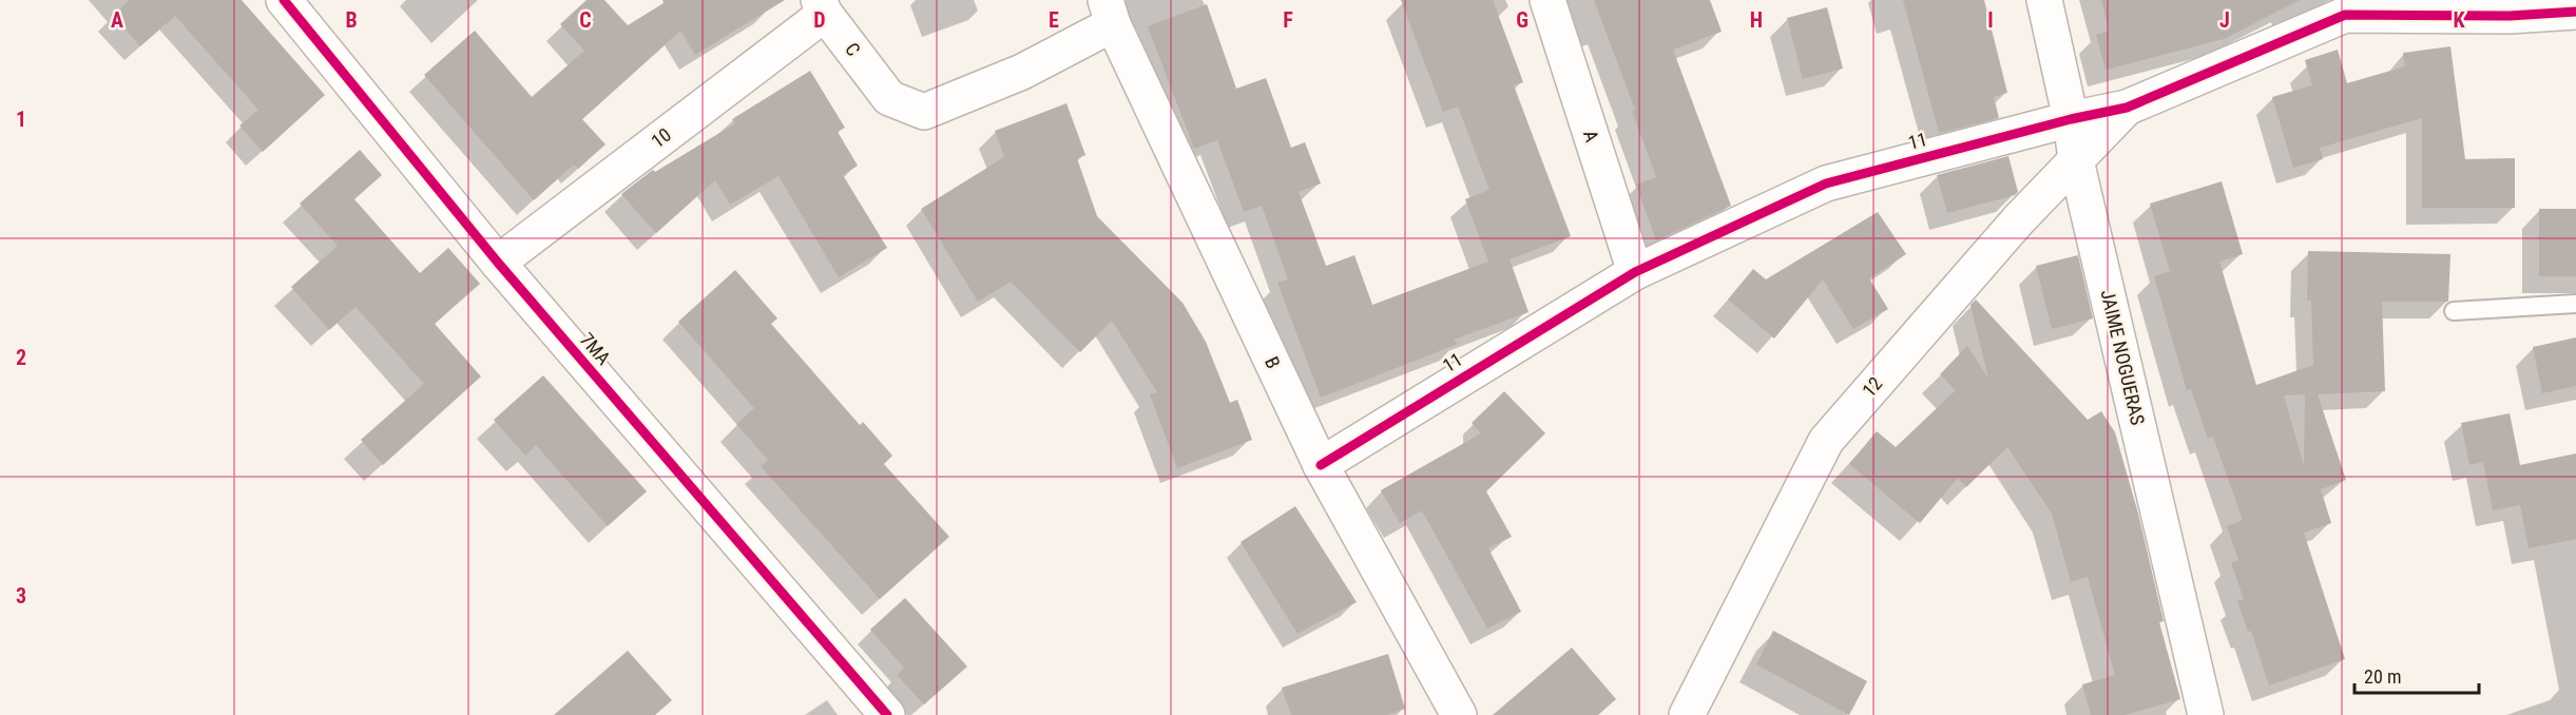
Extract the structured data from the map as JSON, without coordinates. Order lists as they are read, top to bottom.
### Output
{
  "streets": {
    "street": [
      "C",
      "A",
      "10",
      "11",
      "7MA",
      "JAIME NOGUERAS",
      "B",
      "12"
    ]
  },
  "crossings": [
    ["C", "10"],
    ["C", "B"],
    ["A", "11"],
    ["10", "7MA"],
    ["11", "JAIME NOGUERAS"],
    ["11", "B"],
    ["11", "12"],
    ["JAIME NOGUERAS", "12"]
  ],
  "scale_bar": "20 m",
  "grid": {
    "columns": [
      "A",
      "B",
      "C",
      "D",
      "E",
      "F",
      "G",
      "H",
      "I",
      "J",
      "K"
    ],
    "rows": ["1", "2", "3"]
  }
}
